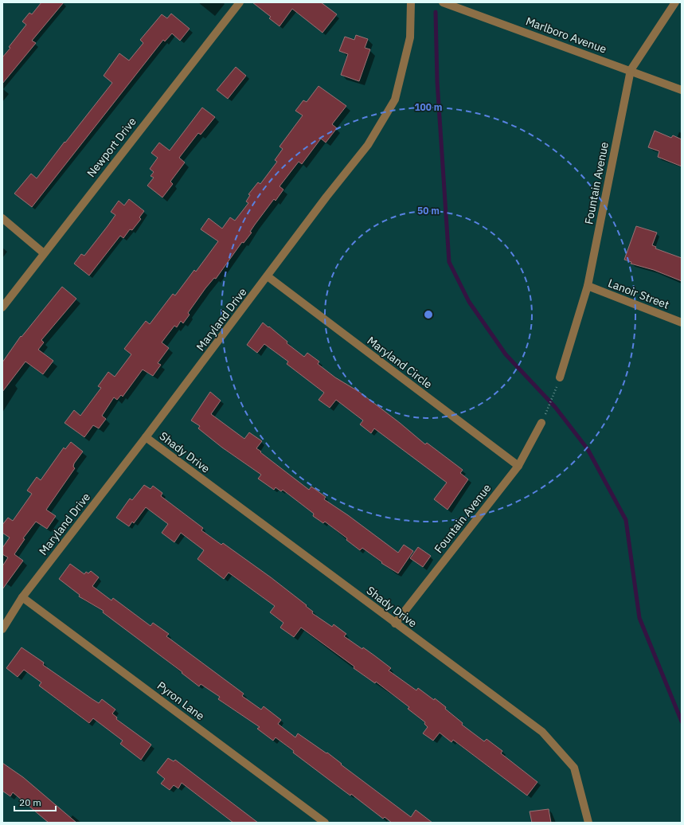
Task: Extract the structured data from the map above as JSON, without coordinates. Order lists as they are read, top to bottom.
{
  "streets": {
    "street": [
      "Marlboro Avenue",
      "Newport Drive",
      "Fountain Avenue",
      "Lanoir Street",
      "Maryland Drive",
      "Maryland Circle",
      "Shady Drive",
      "Pyron Lane"
    ]
  },
  "crossings": [
    ["Marlboro Avenue", "Fountain Avenue"],
    ["Fountain Avenue", "Lanoir Street"],
    ["Fountain Avenue", "Maryland Circle"],
    ["Fountain Avenue", "Shady Drive"],
    ["Maryland Drive", "Maryland Circle"],
    ["Maryland Drive", "Shady Drive"],
    ["Maryland Drive", "Pyron Lane"]
  ],
  "scale_bar": "20 m",
  "rings": ["100 m", "50 m"]
}
